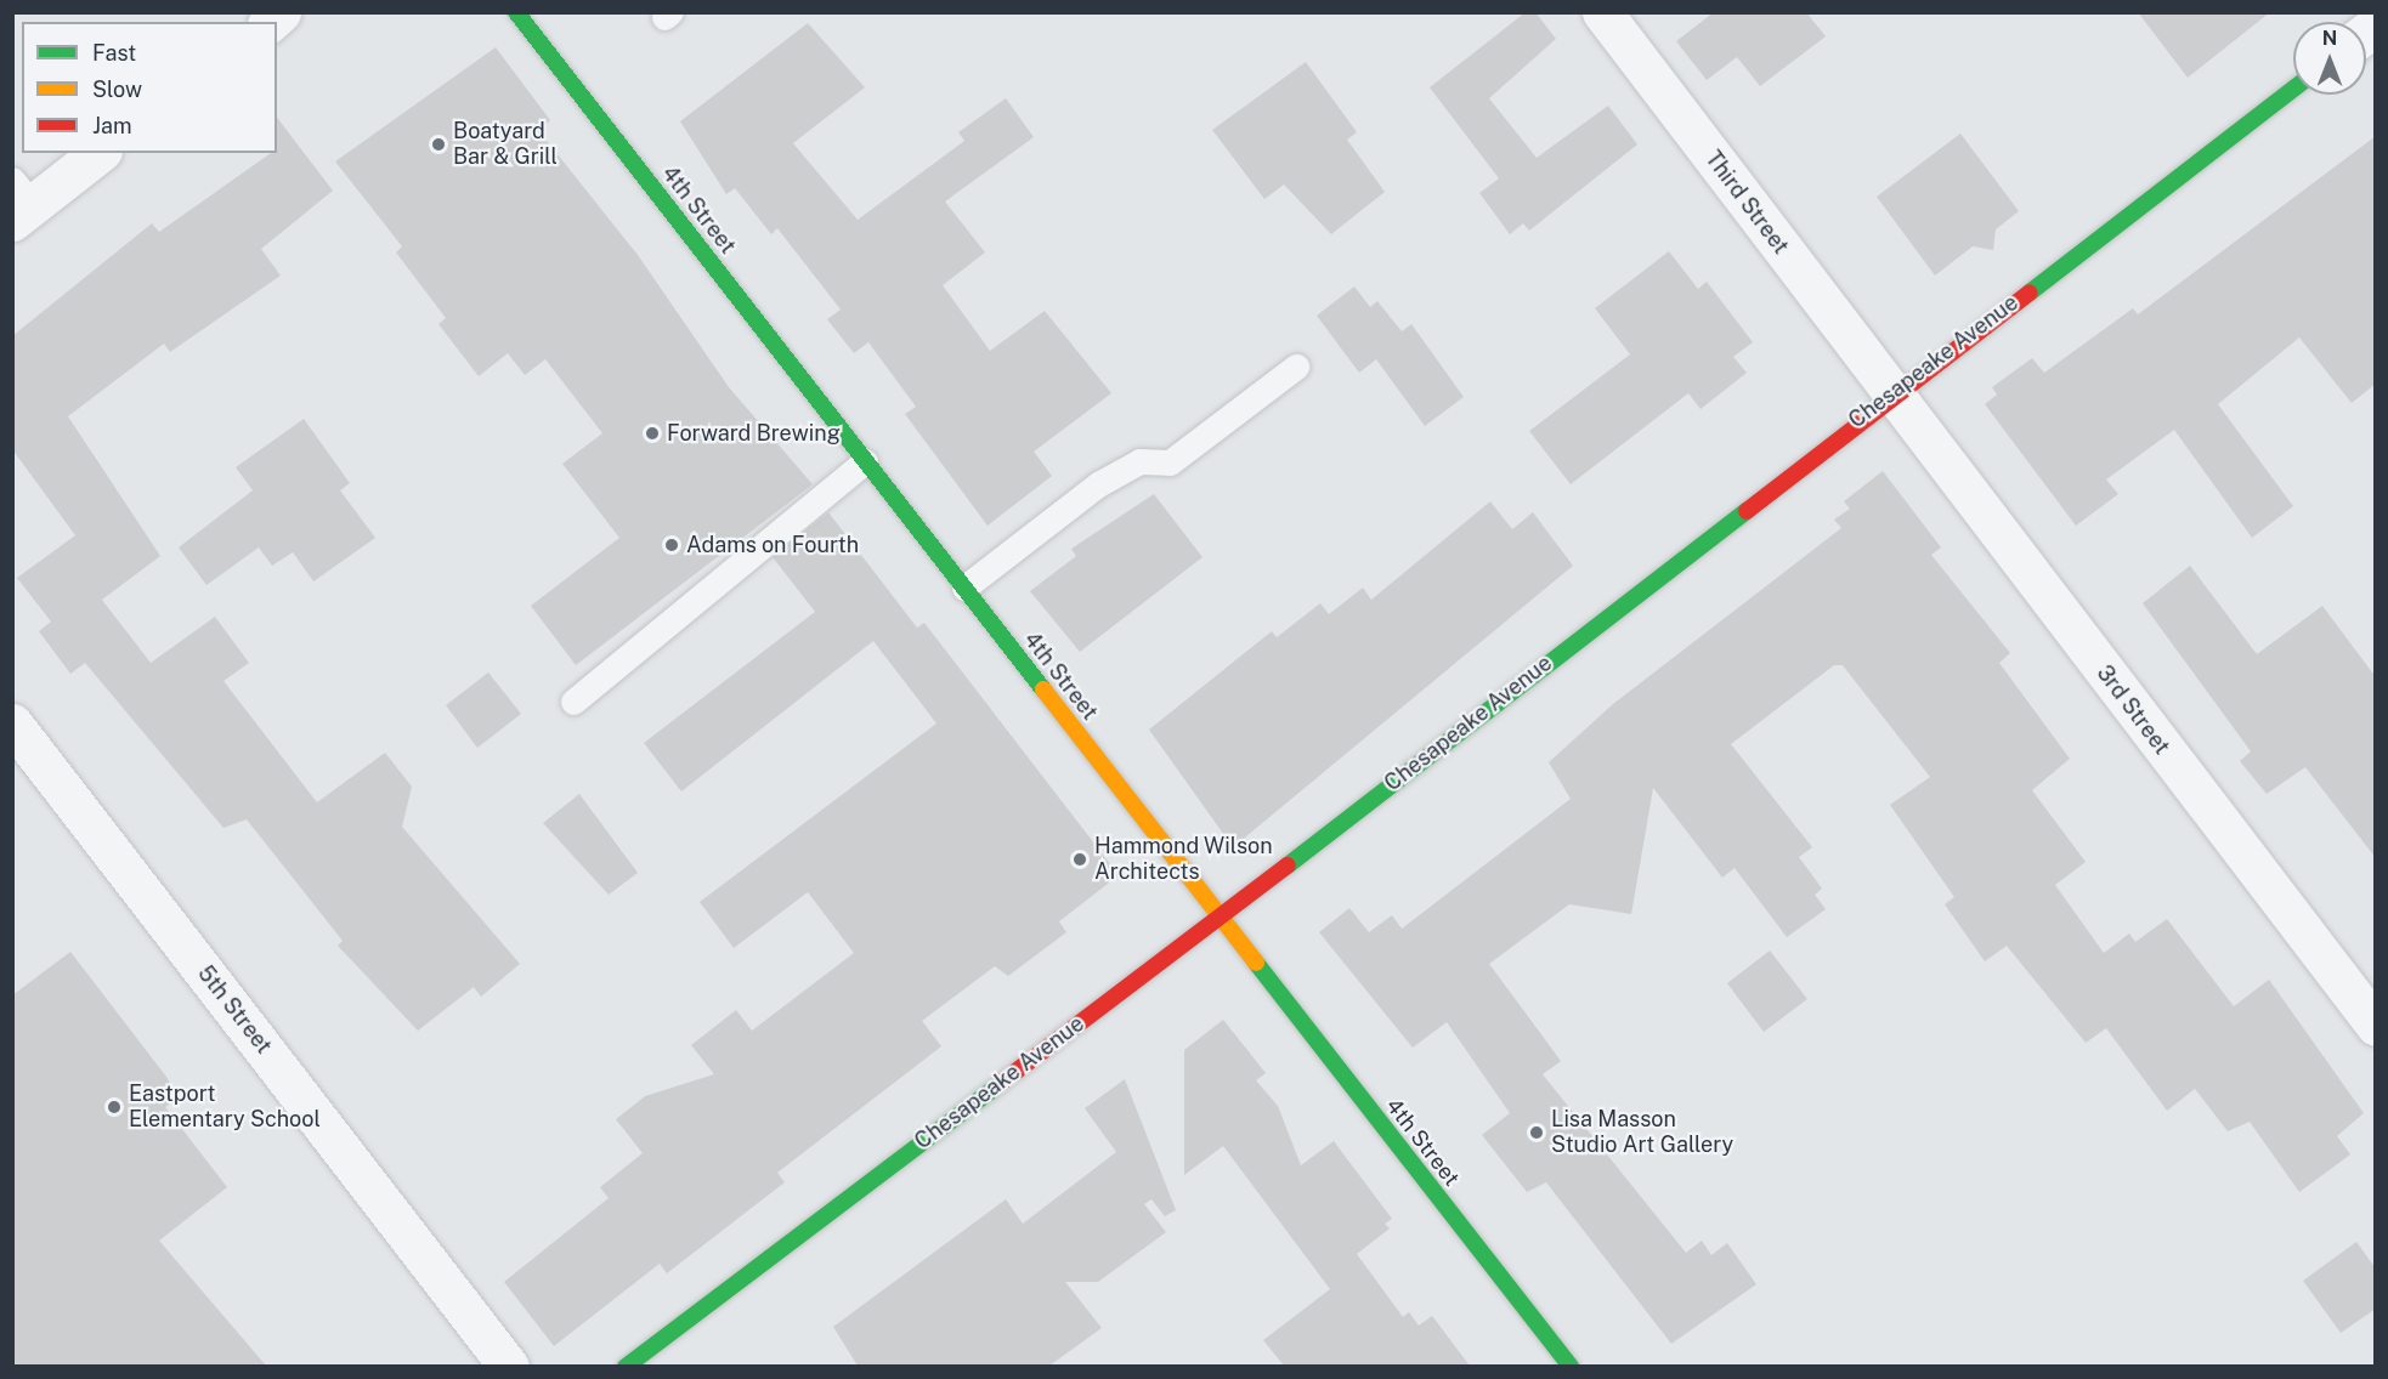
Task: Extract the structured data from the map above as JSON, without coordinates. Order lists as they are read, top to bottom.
{
  "streets": {
    "street": [
      "Third Street",
      "4th Street",
      "Chesapeake Avenue",
      "3rd Street",
      "5th Street"
    ]
  },
  "crossings": [
    ["Third Street", "Chesapeake Avenue"],
    ["Third Street", "3rd Street"],
    ["4th Street", "Chesapeake Avenue"],
    ["Chesapeake Avenue", "3rd Street"]
  ],
  "places": [
    "Boatyard Bar & Grill",
    "Forward Brewing",
    "Adams on Fourth",
    "Hammond Wilson Architects",
    "Eastport Elementary School",
    "Lisa Masson Studio Art Gallery"
  ],
  "legend": ["Fast", "Slow", "Jam"],
  "north": "top"
}
